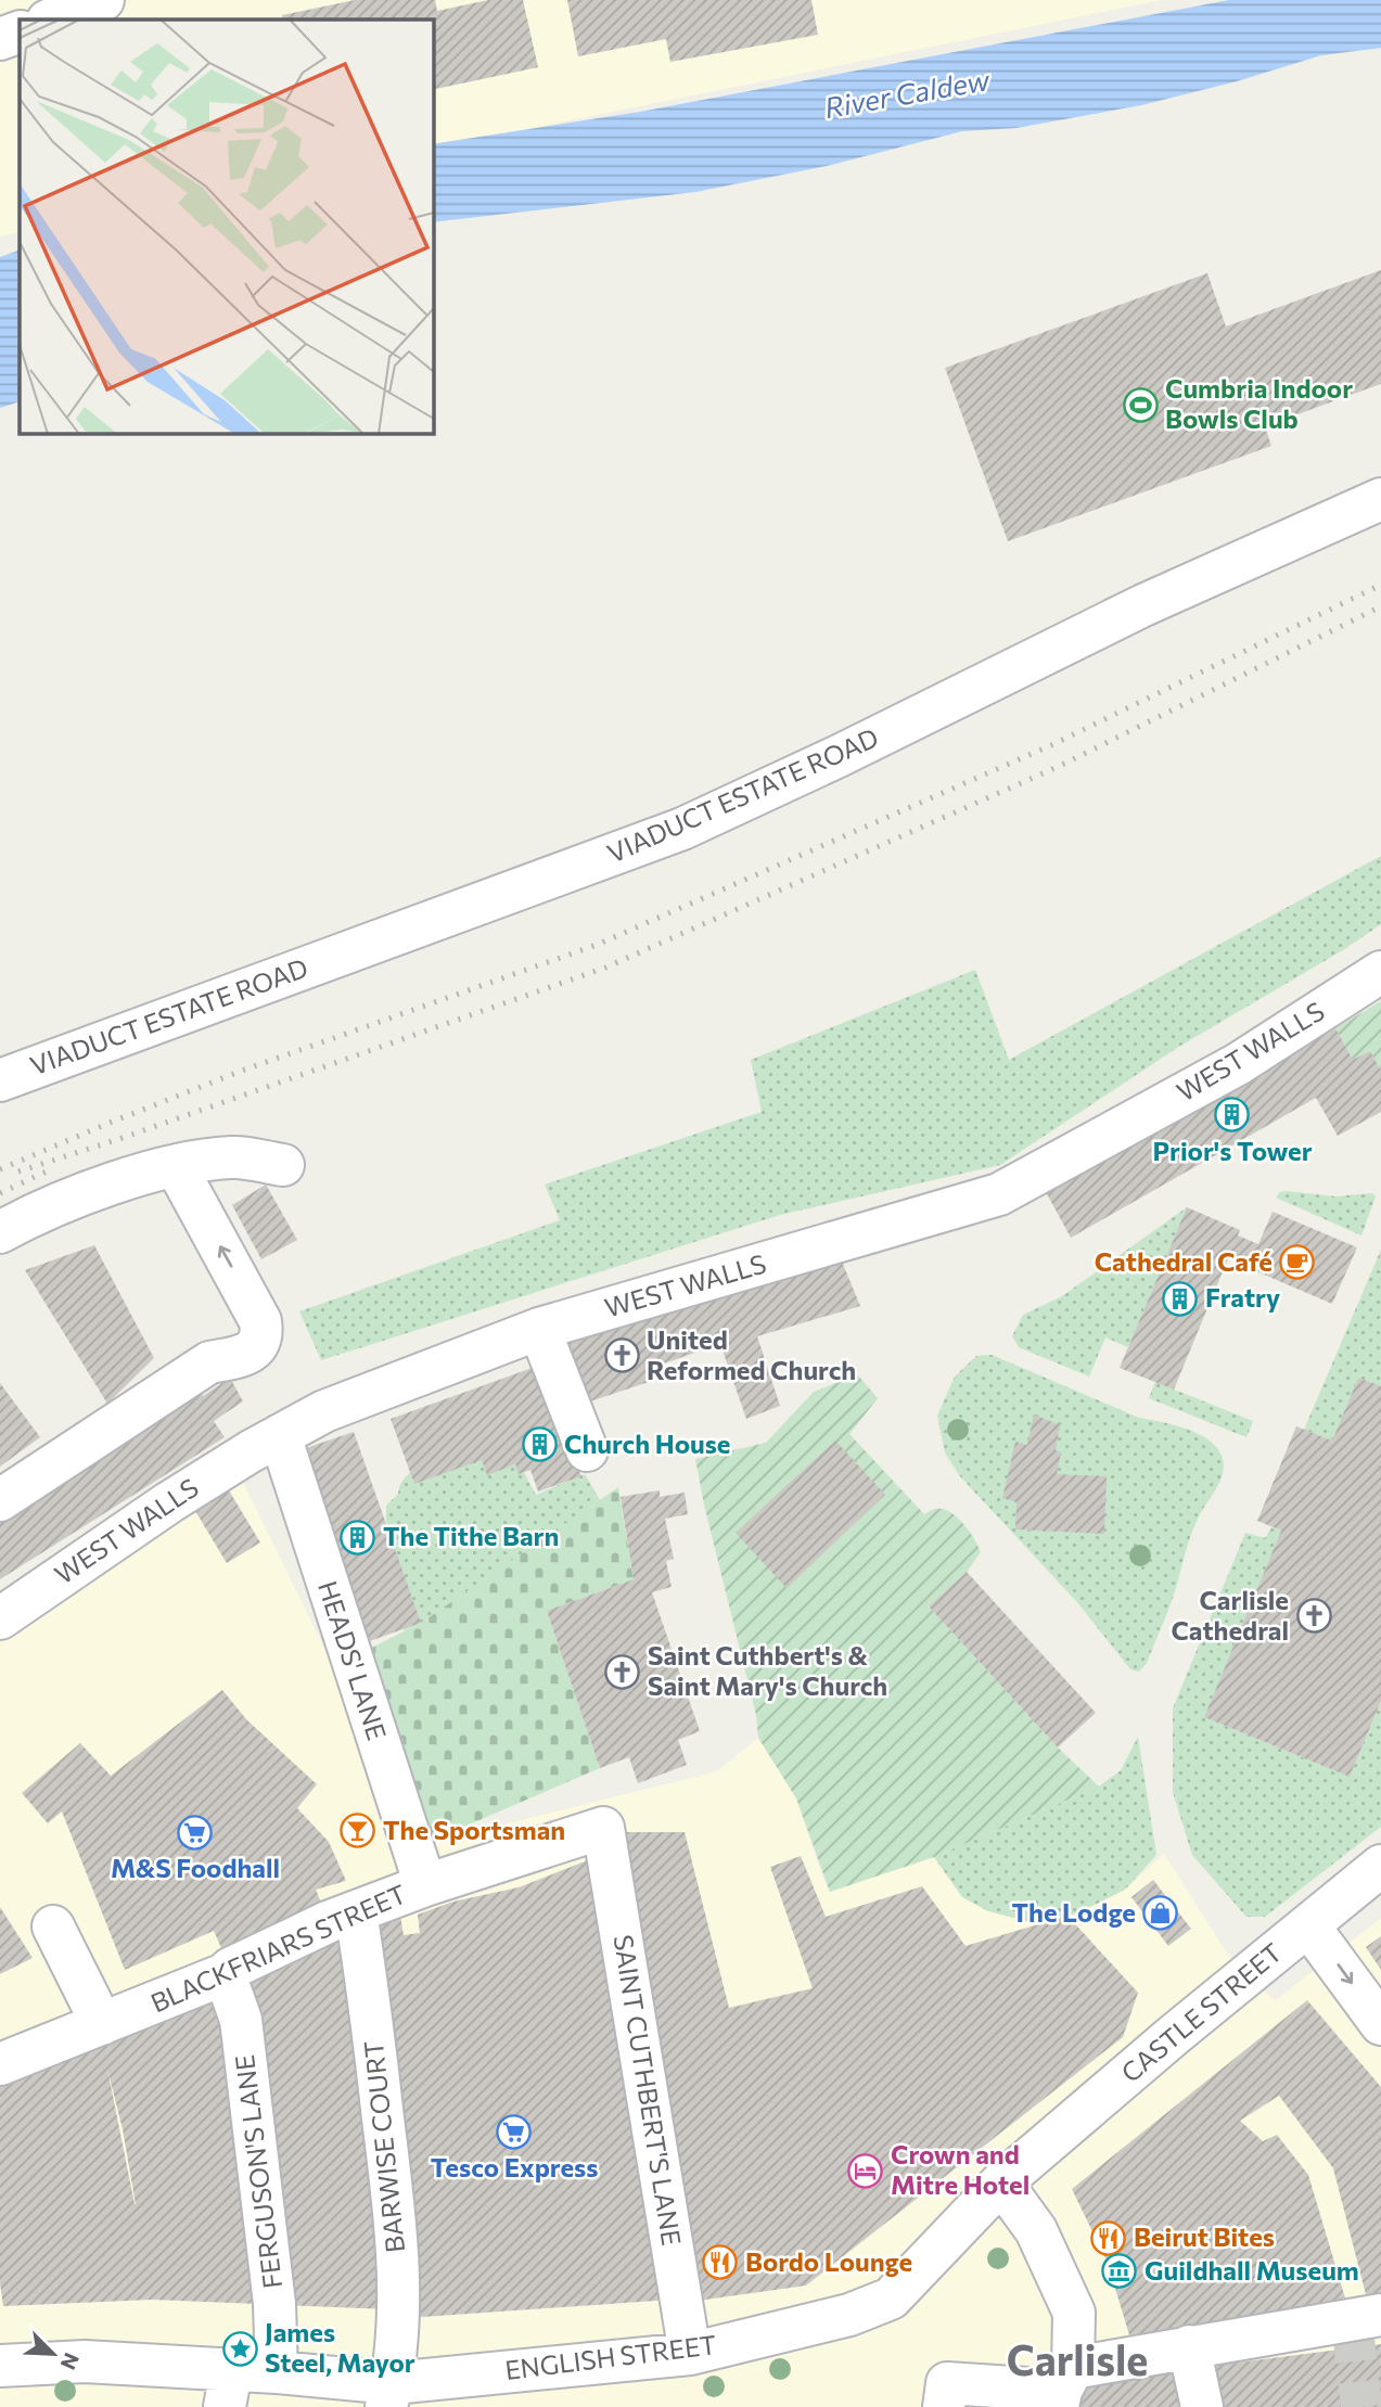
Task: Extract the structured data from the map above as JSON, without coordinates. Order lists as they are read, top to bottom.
{
  "streets": {
    "street": [
      "VIADUCT ESTATE ROAD",
      "WEST WALLS",
      "HEADS' LANE",
      "BLACKFRIARS STREET",
      "CASTLE STREET",
      "SAINT CUTHBERT'S LANE",
      "BARWISE COURT",
      "FERGUSON'S LANE",
      "ENGLISH STREET"
    ]
  },
  "crossings": [
    ["WEST WALLS", "HEADS' LANE"],
    ["HEADS' LANE", "BLACKFRIARS STREET"],
    ["BLACKFRIARS STREET", "SAINT CUTHBERT'S LANE"],
    ["BLACKFRIARS STREET", "BARWISE COURT"],
    ["BLACKFRIARS STREET", "FERGUSON'S LANE"],
    ["CASTLE STREET", "ENGLISH STREET"],
    ["SAINT CUTHBERT'S LANE", "ENGLISH STREET"],
    ["BARWISE COURT", "ENGLISH STREET"],
    ["FERGUSON'S LANE", "ENGLISH STREET"]
  ],
  "districts": ["Carlisle"],
  "water": ["River Caldew"],
  "places": {
    "sports": ["Cumbria Indoor Bowls Club"],
    "building": [
      "Prior's Tower",
      "Fratry",
      "Church House",
      "The Tithe Barn"
    ],
    "cafe": ["Cathedral Café"],
    "church": ["United Reformed Church", "Carlisle Cathedral", "Saint Cuthbert's & Saint Mary's Church"],
    "bar": ["The Sportsman"],
    "supermarket": ["M&S Foodhall", "Tesco Express"],
    "shop": ["The Lodge"],
    "hotel": ["Crown and Mitre Hotel"],
    "restaurant": ["Beirut Bites", "Bordo Lounge"],
    "museum": ["Guildhall Museum"],
    "place": ["James Steel, Mayor"]
  },
  "north": "bottom right"
}
